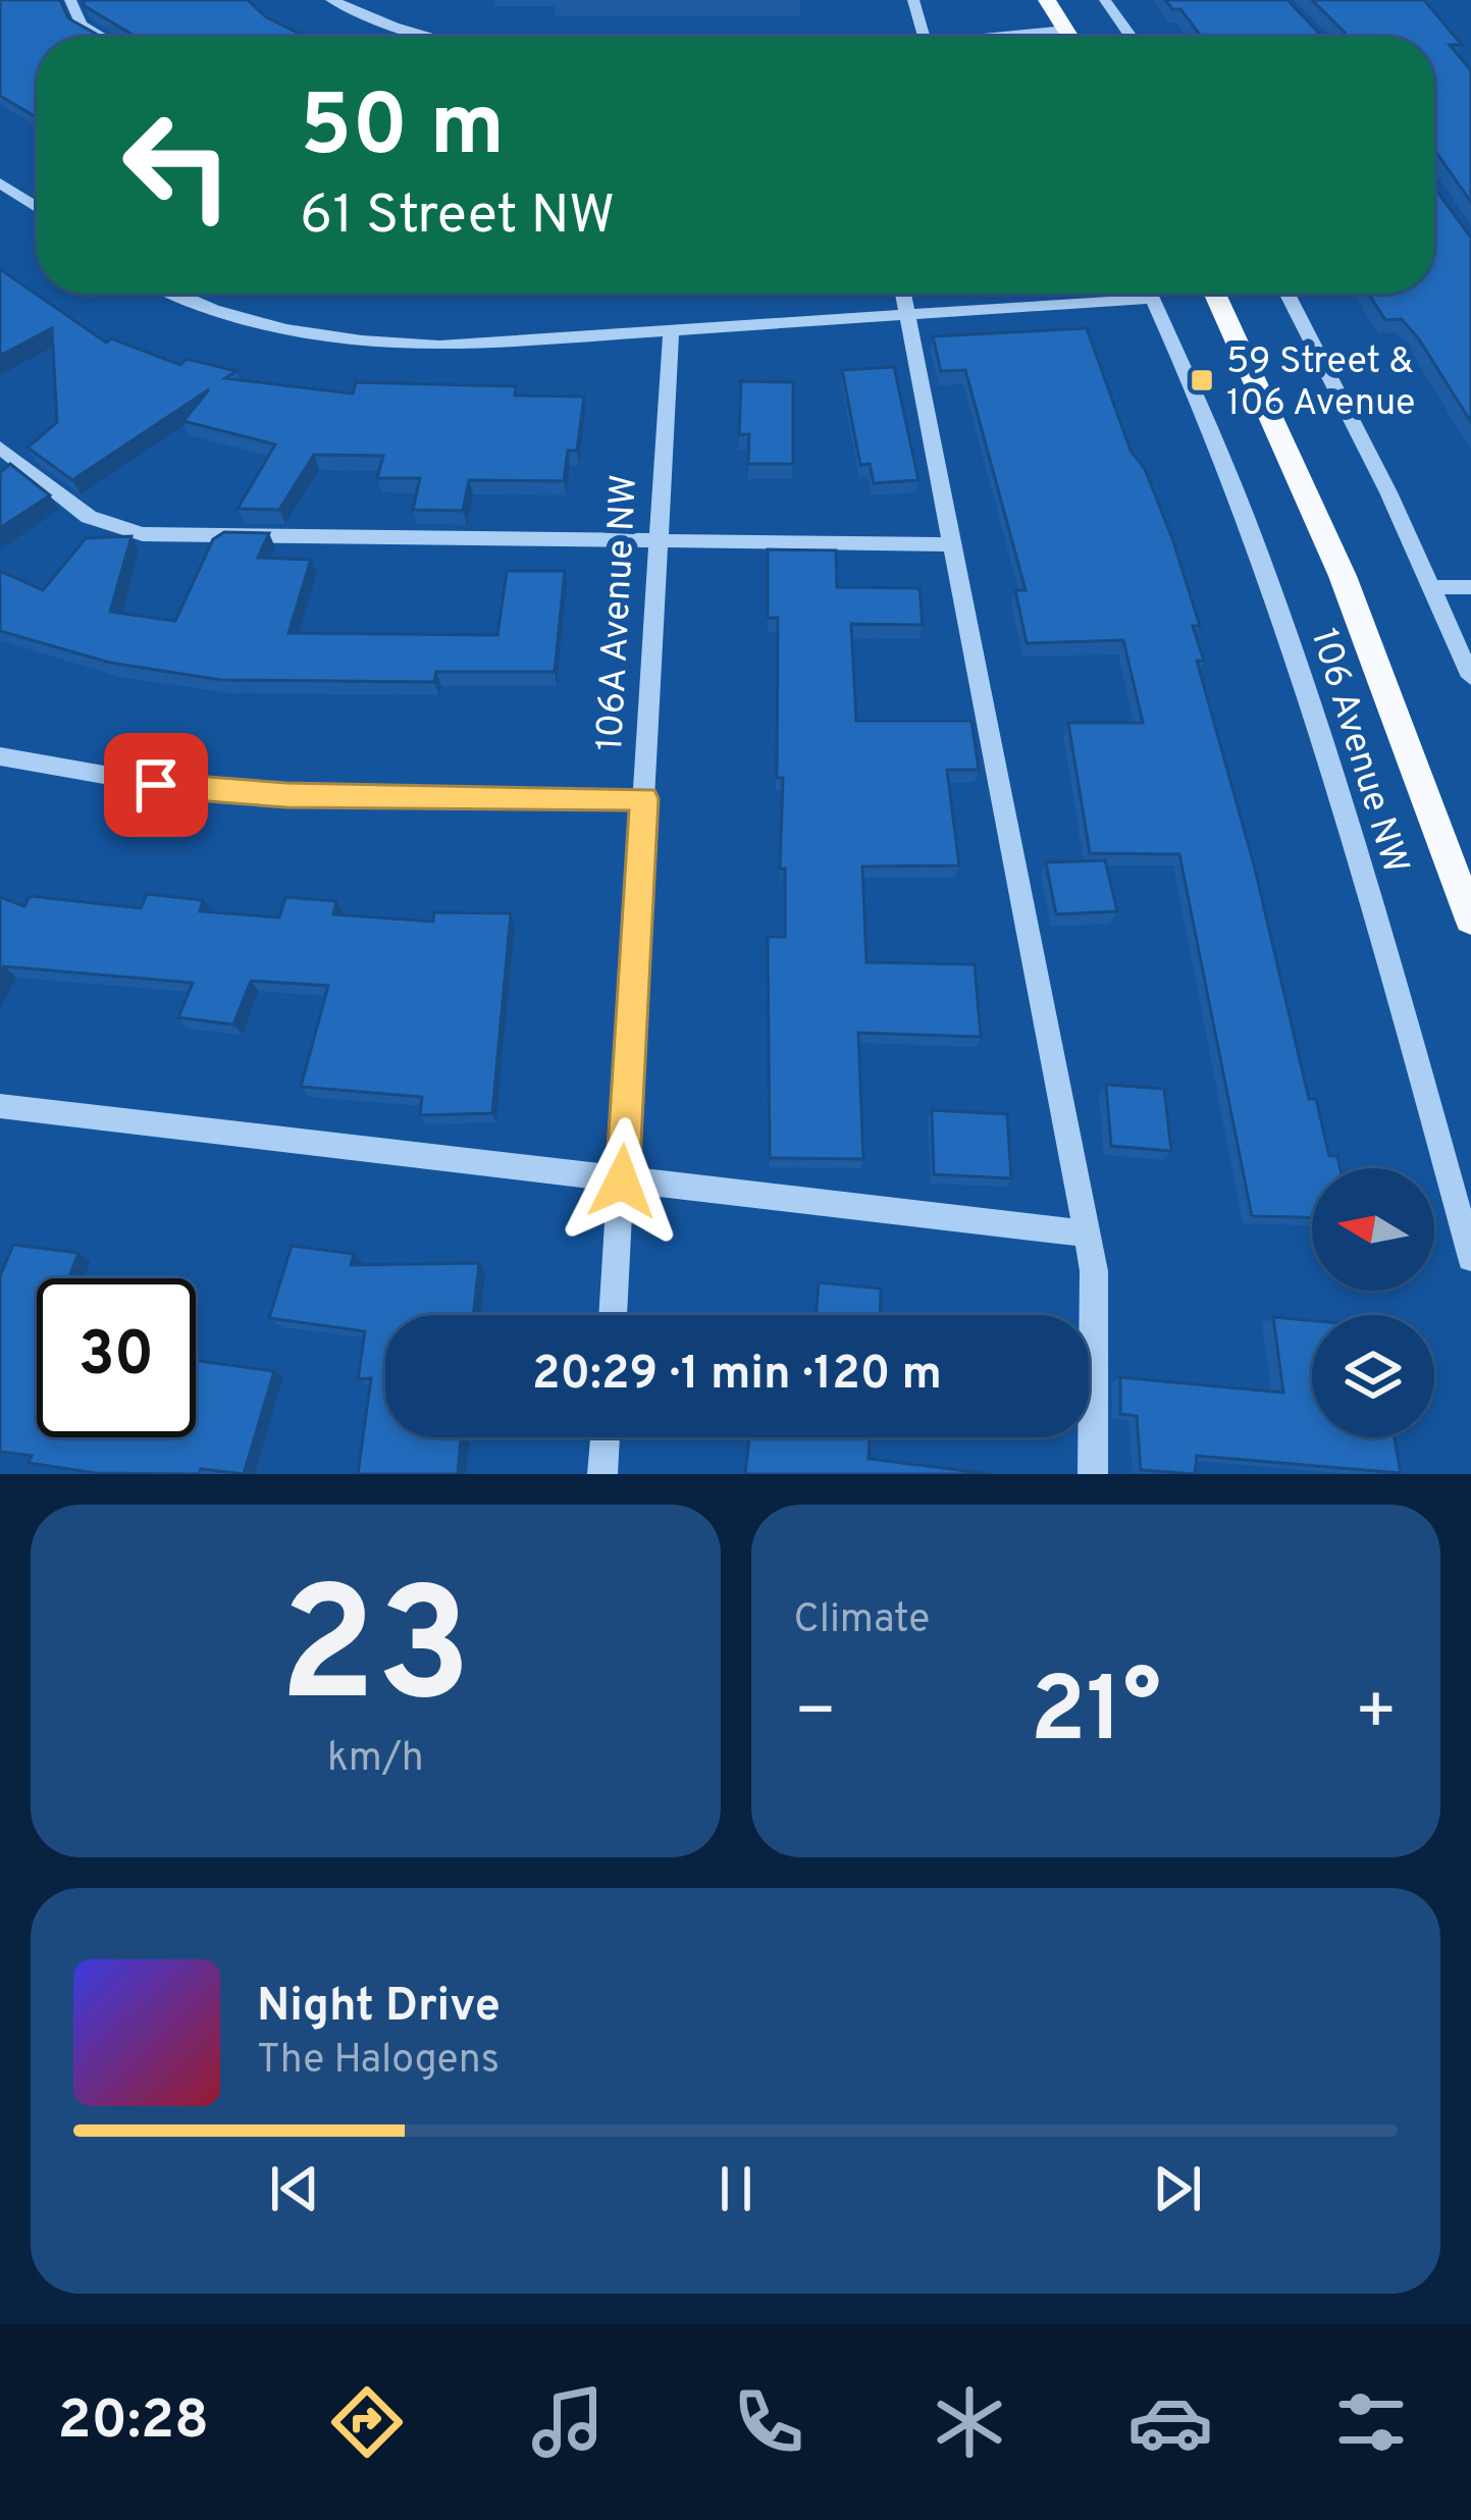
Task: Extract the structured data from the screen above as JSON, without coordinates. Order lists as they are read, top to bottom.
{
  "streets": {
    "main road": ["106 Avenue NW"],
    "street": ["106A Avenue NW"]
  },
  "places": {
    "transit": ["59 Street & 106 Avenue"]
  },
  "north": "left",
  "page": {
    "turn": ["50 m", "61 Street NW"],
    "limit": "30",
    "trip": "20:29 · 1 min · 120 m",
    "tile": [
      ["23", "km/h"],
      "Climate"
    ],
    "heat": ["−", "21°", "+"],
    "song": ["Night Drive", "The Halogens"],
    "tabs": "20:28"
  }
}
